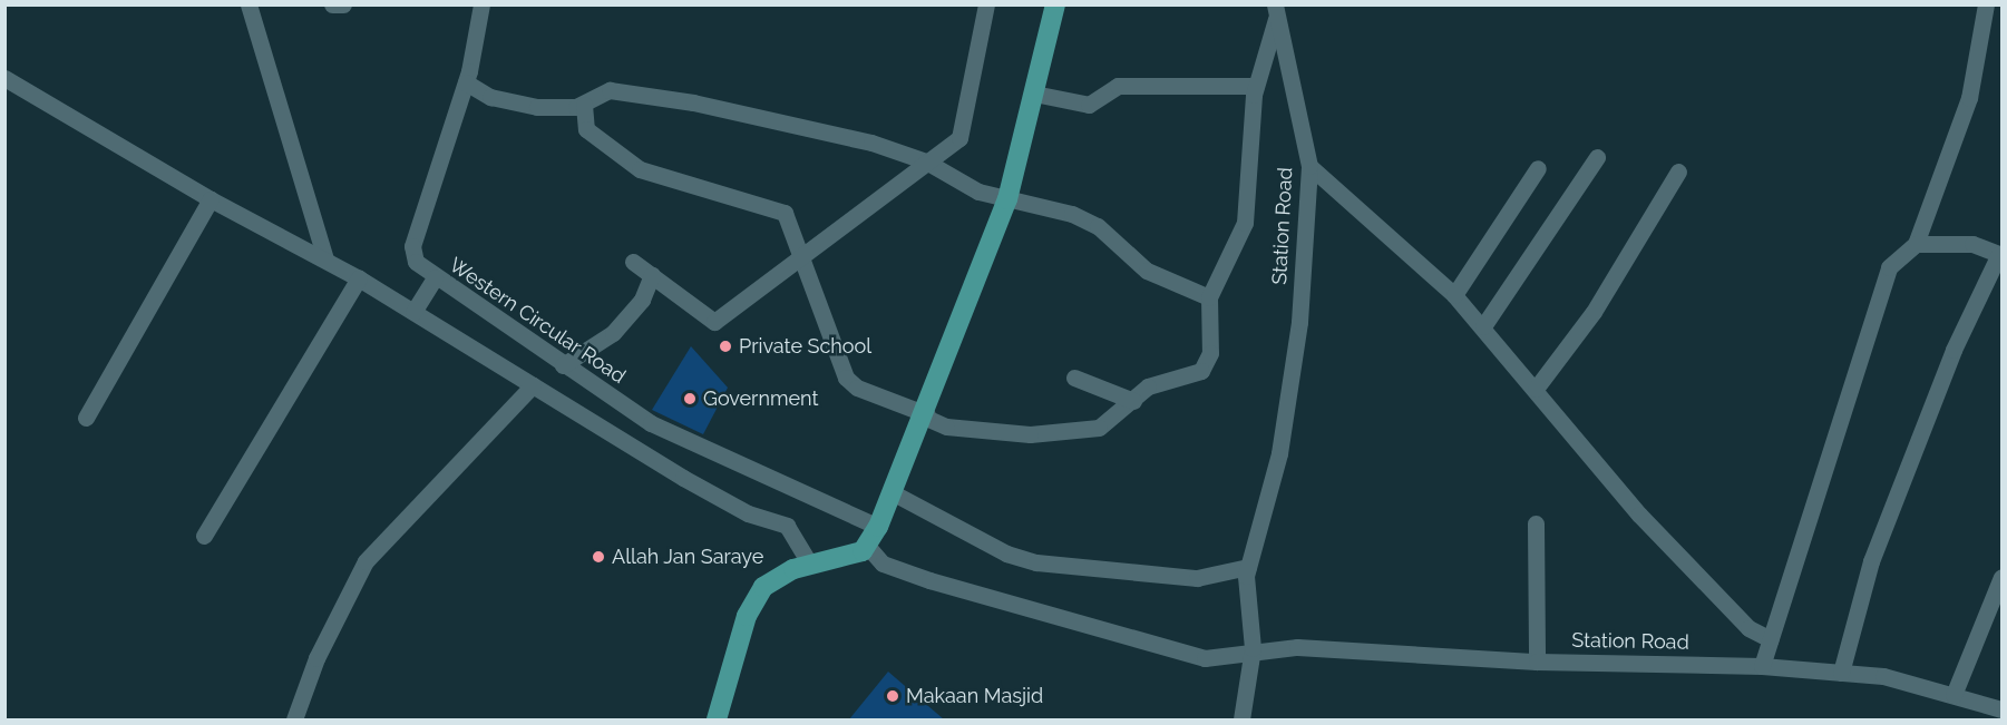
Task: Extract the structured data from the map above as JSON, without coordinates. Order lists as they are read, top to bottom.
{
  "streets": {
    "street": ["Station Road", "Western Circular Road"]
  },
  "places": [
    "Private School",
    "Government",
    "Allah Jan Saraye",
    "Makaan Masjid"
  ]
}
